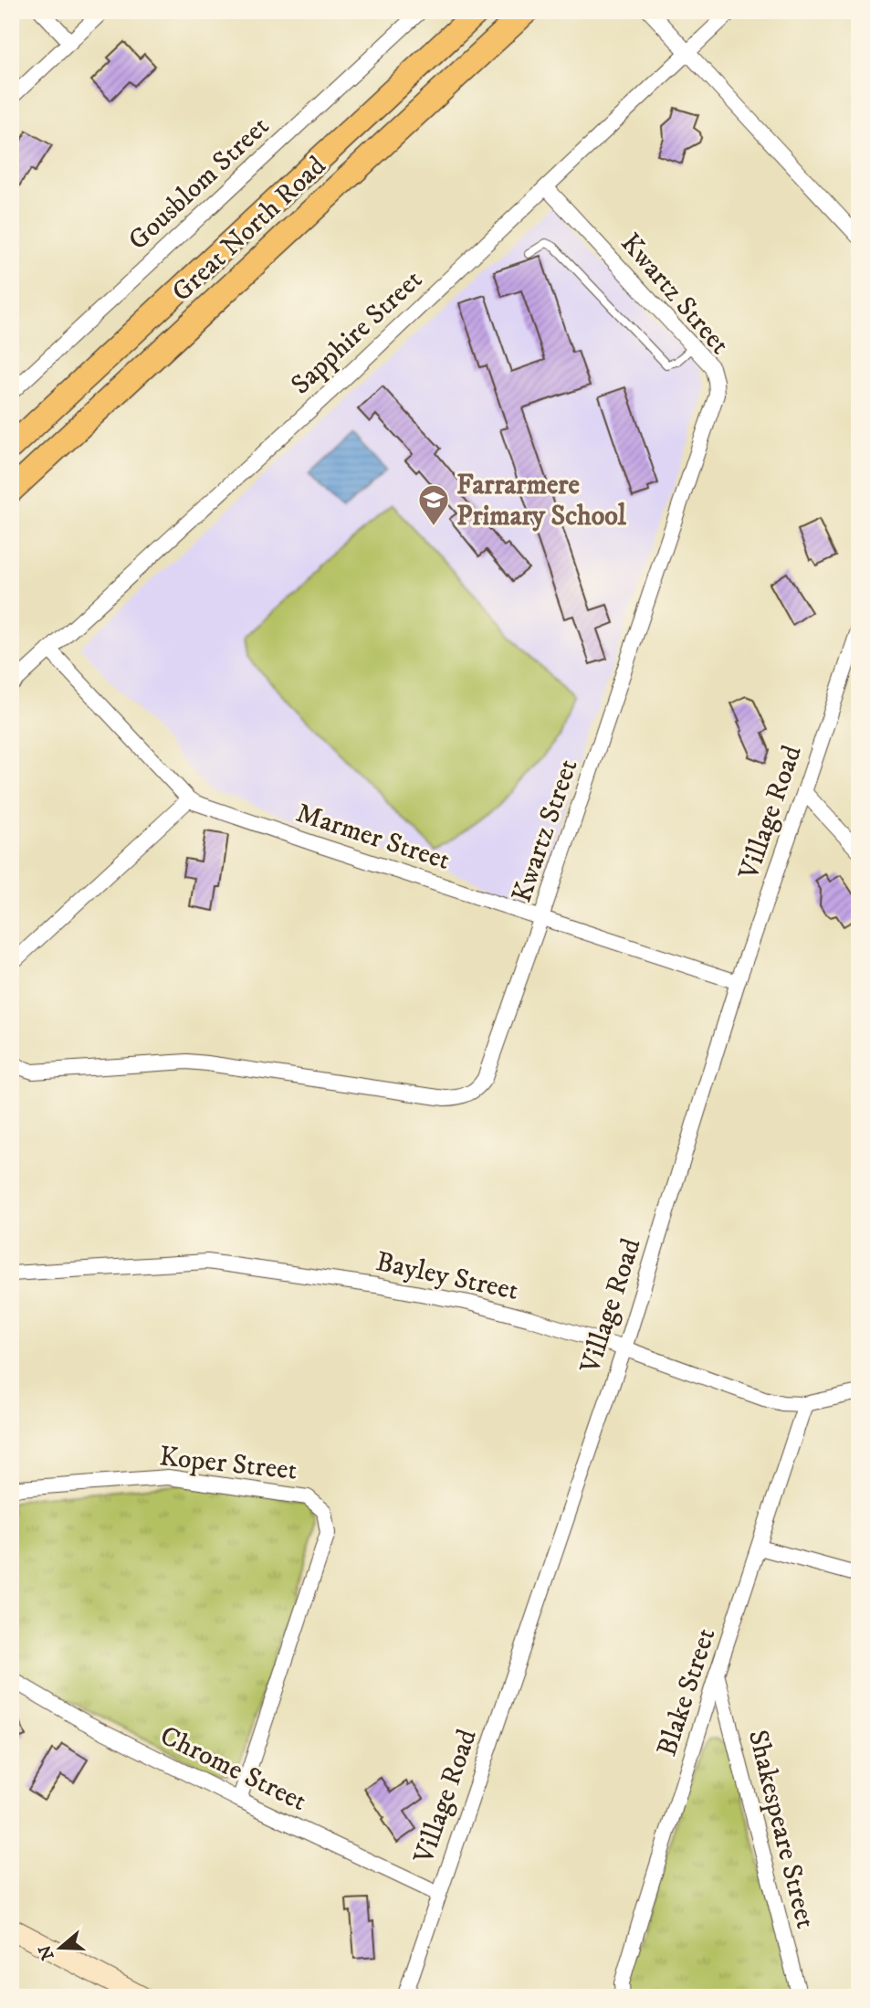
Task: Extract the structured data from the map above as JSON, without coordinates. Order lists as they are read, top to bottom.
{
  "streets": {
    "main road": ["Great North Road"],
    "street": [
      "Gousblom Street",
      "Kwartz Street",
      "Sapphire Street",
      "Village Road",
      "Marmer Street",
      "Bayley Street",
      "Koper Street",
      "Blake Street",
      "Chrome Street",
      "Shakespeare Street"
    ]
  },
  "crossings": [
    ["Kwartz Street", "Sapphire Street"],
    ["Kwartz Street", "Marmer Street"],
    ["Sapphire Street", "Marmer Street"],
    ["Village Road", "Marmer Street"],
    ["Village Road", "Bayley Street"],
    ["Village Road", "Chrome Street"],
    ["Bayley Street", "Blake Street"],
    ["Koper Street", "Chrome Street"],
    ["Blake Street", "Shakespeare Street"]
  ],
  "places": {
    "school or university": ["Farrarmere Primary School"]
  },
  "north": "left"
}
